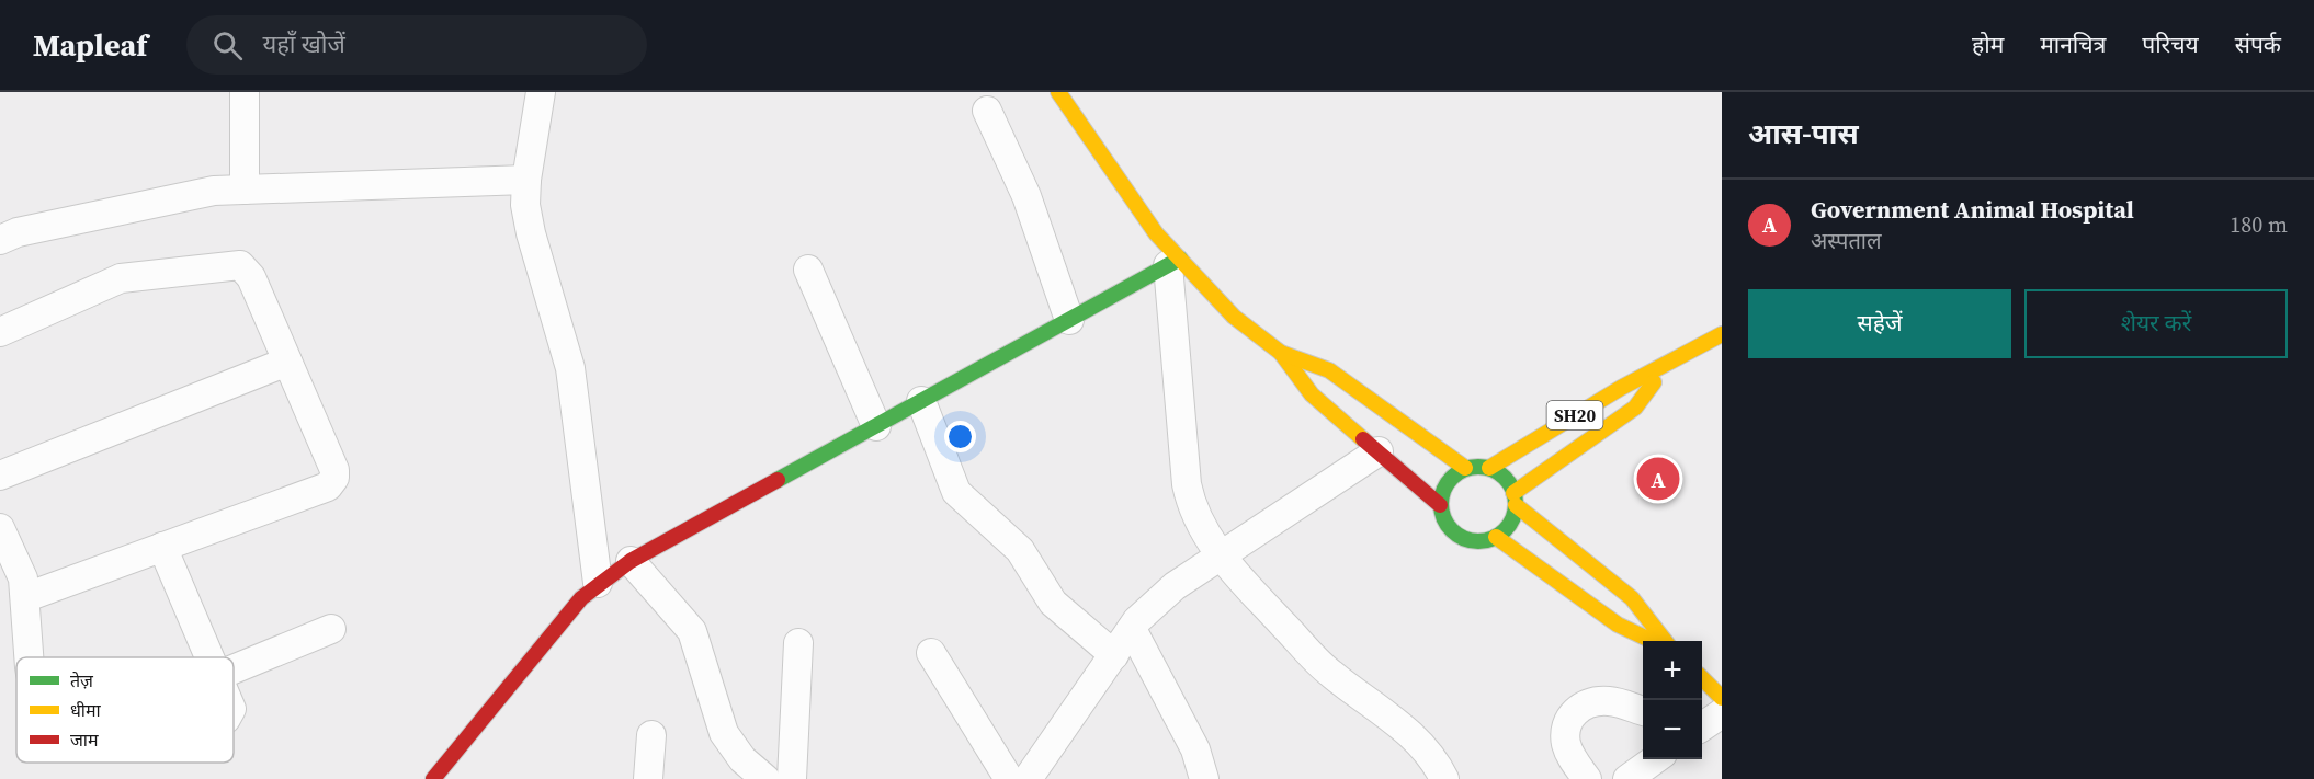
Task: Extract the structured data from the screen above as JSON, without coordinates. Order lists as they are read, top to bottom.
{
  "streets": {
    "main road": ["SH20"]
  },
  "legend": ["तेज़", "धीमा", "जाम"],
  "page": {
    "header": "Mapleaf",
    "search": "यहाँ खोजें",
    "nav": [
      "होम",
      "मानचित्र",
      "परिचय",
      "संपर्क"
    ],
    "heading": "आस-पास",
    "list": [
      {
        "mark": "A",
        "name": "Government Animal Hospital",
        "note": "अस्पताल",
        "value": "180 m"
      }
    ],
    "buttons": ["सहेजें", "शेयर करें"],
    "pins": "A",
    "map_buttons": ["+", "−"]
  }
}
